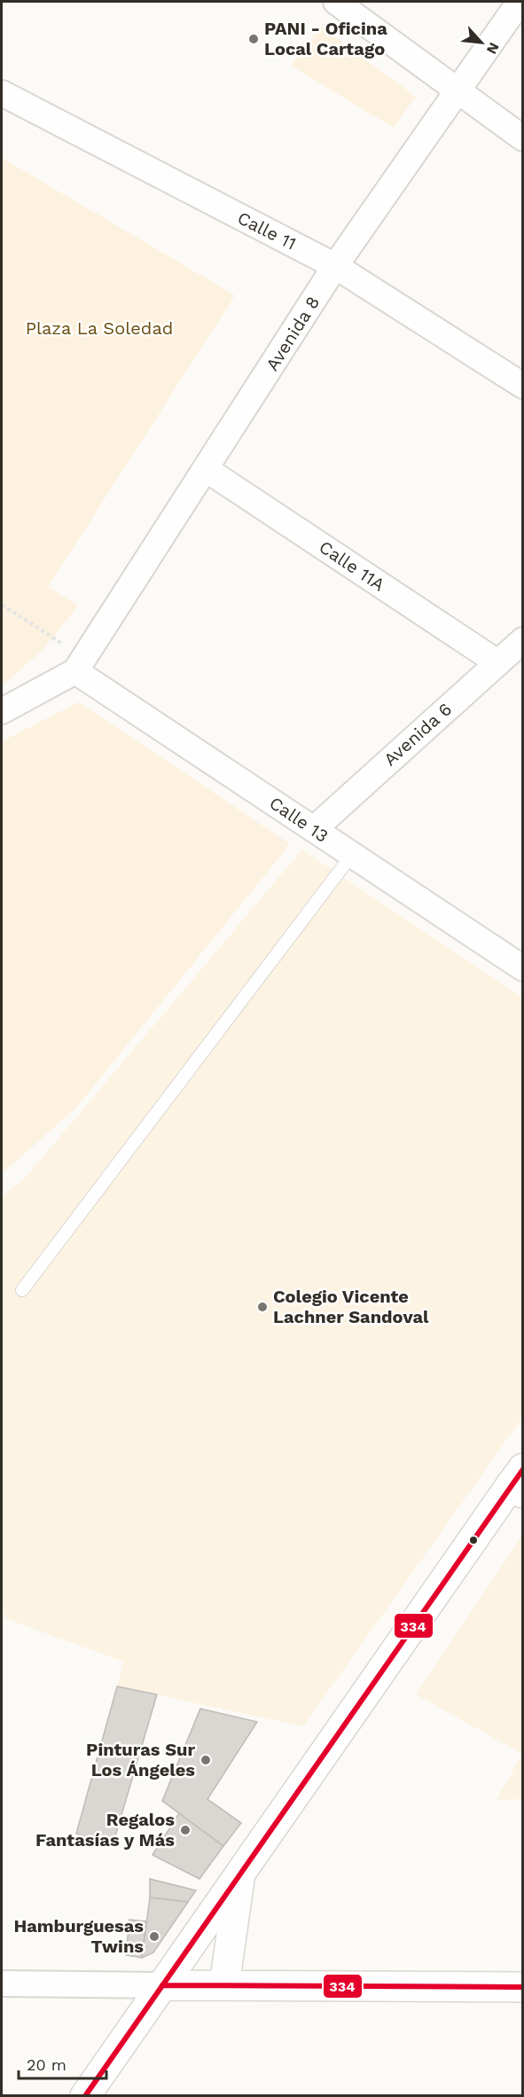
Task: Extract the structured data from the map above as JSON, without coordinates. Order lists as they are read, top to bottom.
{
  "streets": {
    "street": [
      "Calle 11",
      "Avenida 8",
      "Calle 11A",
      "Avenida 6",
      "Calle 13"
    ]
  },
  "crossings": [
    ["Calle 11", "Avenida 8"],
    ["Avenida 8", "Calle 11A"],
    ["Avenida 8", "Calle 13"],
    ["Calle 11A", "Avenida 6"],
    ["Avenida 6", "Calle 13"]
  ],
  "parks": ["Plaza La Soledad"],
  "places": [
    "PANI - Oficina Local Cartago",
    "Colegio Vicente Lachner Sandoval",
    "Pinturas Sur Los Ángeles",
    "Regalos Fantasías y Más",
    "Hamburguesas Twins"
  ],
  "lines": ["transit line 334"],
  "scale_bar": "20 m",
  "north": "bottom right"
}
